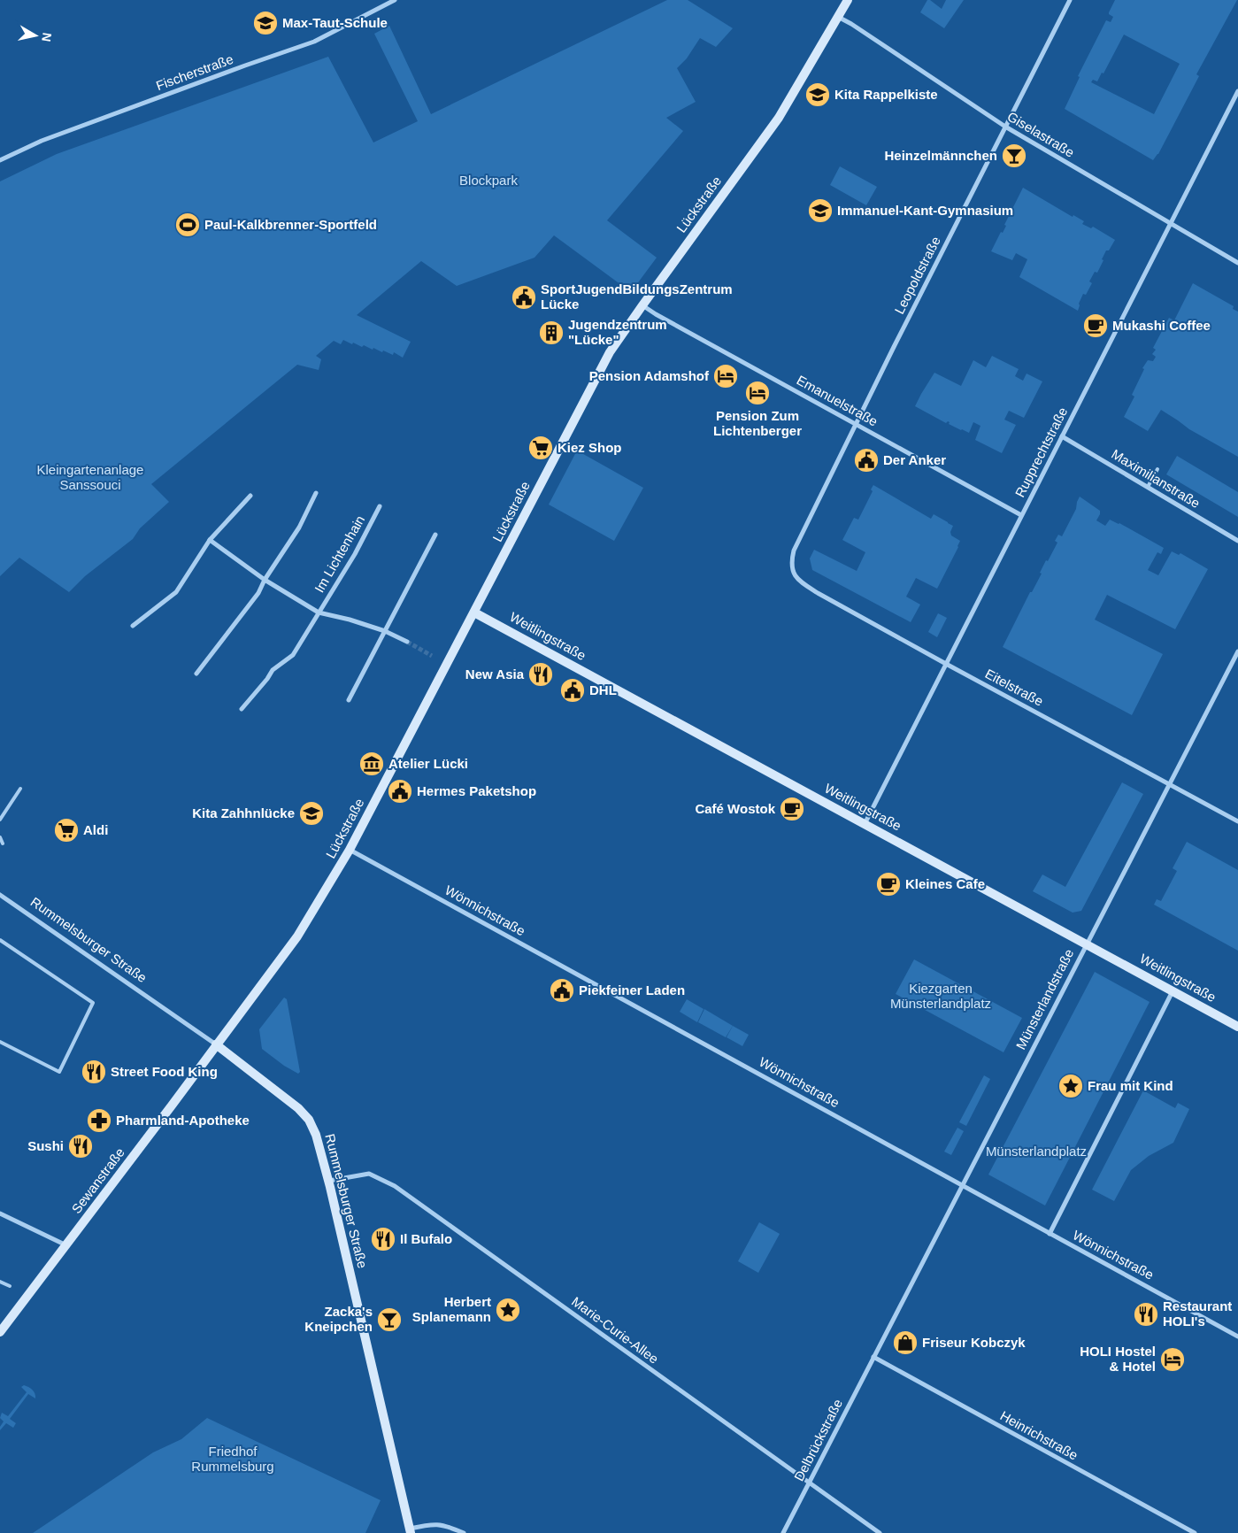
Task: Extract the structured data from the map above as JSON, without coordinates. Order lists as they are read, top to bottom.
{
  "streets": {
    "street": [
      "Fischerstraße",
      "Giselastraße",
      "Lückstraße",
      "Leopoldstraße",
      "Emanuelstraße",
      "Rupprechtstraße",
      "Maximilianstraße",
      "Im Lichtenhain",
      "Weitlingstraße",
      "Eitelstraße",
      "Wönnichstraße",
      "Rummelsburger Straße",
      "Münsterlandstraße",
      "Sewanstraße",
      "Marie-Curie-Allee",
      "Heinrichstraße",
      "Delbrückstraße"
    ]
  },
  "crossings": [
    ["Giselastraße", "Lückstraße"],
    ["Giselastraße", "Leopoldstraße"],
    ["Giselastraße", "Rupprechtstraße"],
    ["Lückstraße", "Emanuelstraße"],
    ["Lückstraße", "Weitlingstraße"],
    ["Lückstraße", "Wönnichstraße"],
    ["Lückstraße", "Rummelsburger Straße"],
    ["Lückstraße", "Sewanstraße"],
    ["Leopoldstraße", "Emanuelstraße"],
    ["Leopoldstraße", "Eitelstraße"],
    ["Emanuelstraße", "Rupprechtstraße"],
    ["Rupprechtstraße", "Maximilianstraße"],
    ["Rupprechtstraße", "Weitlingstraße"],
    ["Rupprechtstraße", "Eitelstraße"],
    ["Weitlingstraße", "Münsterlandstraße"],
    ["Eitelstraße", "Münsterlandstraße"],
    ["Wönnichstraße", "Münsterlandstraße"],
    ["Rummelsburger Straße", "Sewanstraße"],
    ["Rummelsburger Straße", "Marie-Curie-Allee"],
    ["Münsterlandstraße", "Heinrichstraße"],
    ["Münsterlandstraße", "Delbrückstraße"],
    ["Marie-Curie-Allee", "Delbrückstraße"],
    ["Heinrichstraße", "Delbrückstraße"]
  ],
  "parks": [
    "Blockpark",
    "Kleingartenanlage Sanssouci",
    "Kiezgarten Münsterlandplatz",
    "Münsterlandplatz",
    "Friedhof Rummelsburg"
  ],
  "places": {
    "school or university": [
      "Max-Taut-Schule",
      "Kita Rappelkiste",
      "Immanuel-Kant-Gymnasium",
      "Kita Zahhnlücke"
    ],
    "bar": ["Heinzelmännchen", "Zacka's Kneipchen"],
    "sports": ["Paul-Kalkbrenner-Sportfeld"],
    "public building": [
      "SportJugendBildungsZentrum Lücke",
      "Der Anker",
      "DHL",
      "Hermes Paketshop",
      "Piekfeiner Laden"
    ],
    "cafe": ["Mukashi Coffee", "Café Wostok", "Kleines Cafe"],
    "building": ["Jugendzentrum \"Lücke\""],
    "hotel": ["Pension Adamshof", "Pension Zum Lichtenberger", "HOLI Hostel & Hotel"],
    "supermarket": ["Kiez Shop", "Aldi"],
    "restaurant": [
      "New Asia",
      "Street Food King",
      "Sushi",
      "Il Bufalo",
      "Restaurant HOLI's"
    ],
    "museum": ["Atelier Lücki"],
    "place": ["Frau mit Kind", "Herbert Splanemann"],
    "pharmacy": ["Pharmland-Apotheke"],
    "shop": ["Friseur Kobczyk"]
  },
  "north": "right"
}
